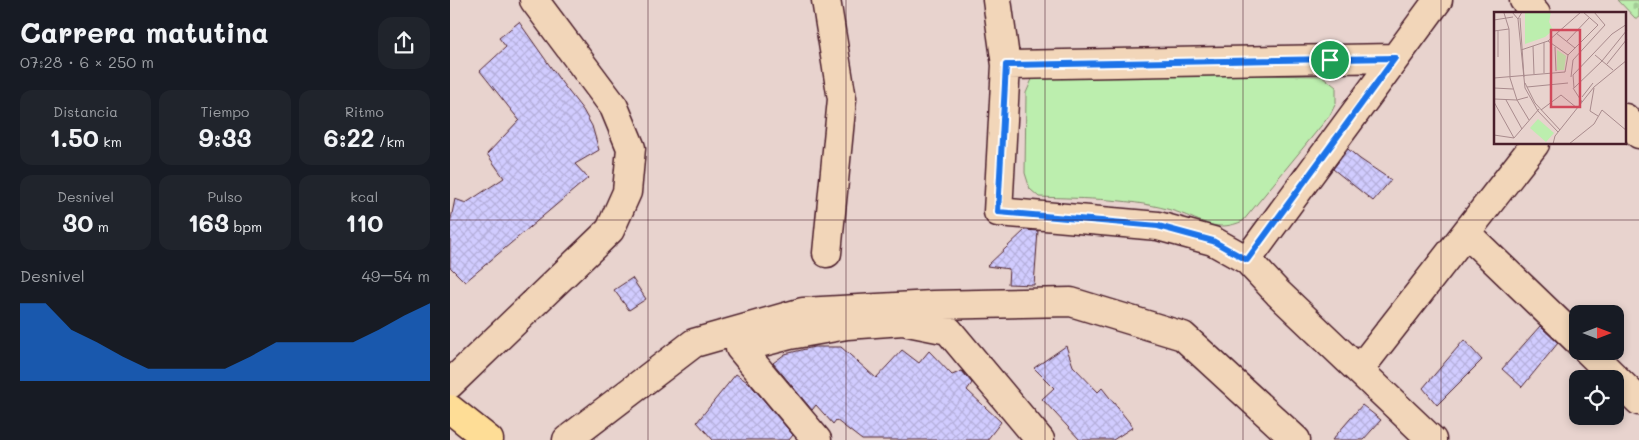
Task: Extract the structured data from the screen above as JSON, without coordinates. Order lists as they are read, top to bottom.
{
  "north": "right",
  "page": {
    "heading": ["Carrera matutina", "07:28 · 6 × 250 m"],
    "stats": [
      ["Distancia", "1.50 km"],
      ["Tiempo", "9:33"],
      ["Ritmo", "6:22 /km"],
      ["Desnivel", "30 m"],
      ["Pulso", "163 bpm"],
      ["kcal", "110"]
    ],
    "chart": ["Desnivel", "49–54 m"]
  }
}
